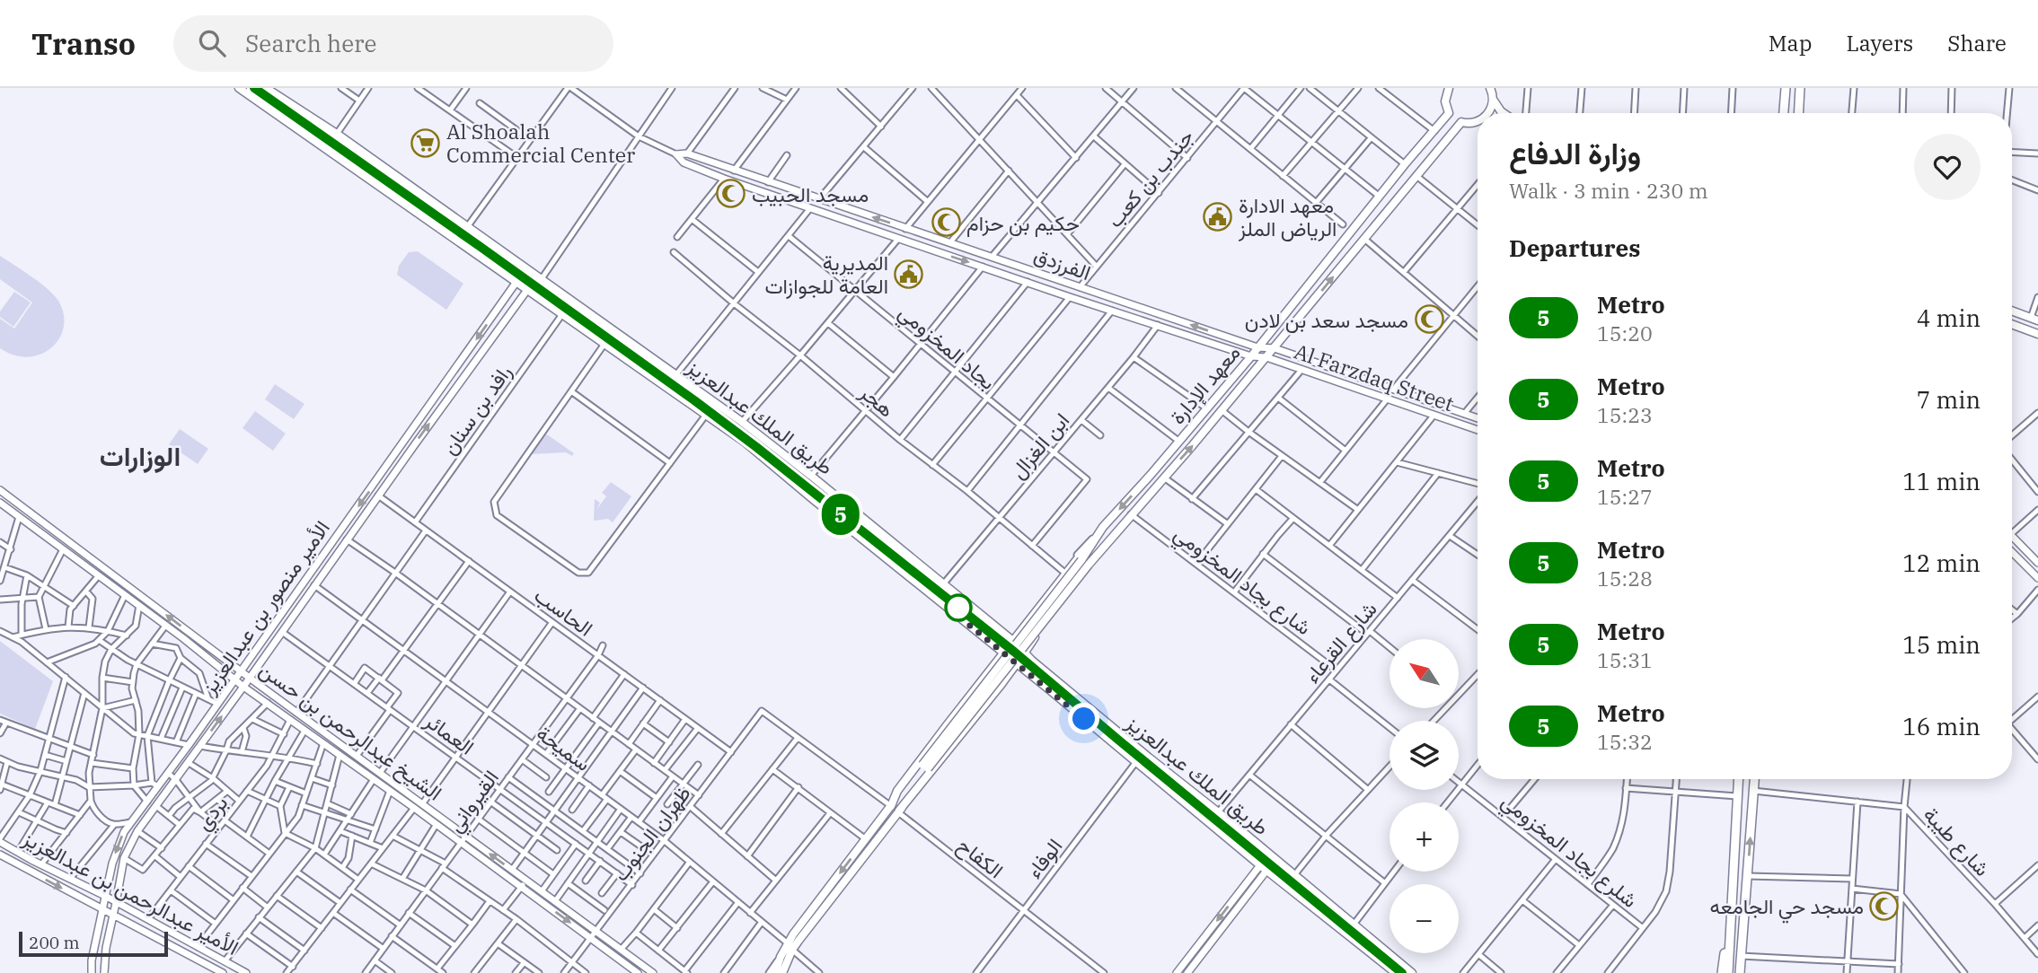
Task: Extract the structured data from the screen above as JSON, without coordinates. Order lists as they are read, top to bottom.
{
  "streets": {
    "main road": ["معهد الإدارة", "طريق الملك عبدالعزيز"],
    "street": [
      "جندب بن كعب",
      "الفرزدق",
      "بجاد المخزومي",
      "Al Farzdaq Street",
      "هجر",
      "رافد بن سنان",
      "ابن الغزال",
      "شارع بجاد المخزومي",
      "الأمير منصور بن عبدالعزيز",
      "الحاسب",
      "شارع القرعاء",
      "الشيخ عبدالرحمن بن حسن",
      "العمائر",
      "سميحة",
      "القيرواني",
      "بردي",
      "ظهران الجنوب",
      "شارع طيبة",
      "شلرع بجاد المخزومي",
      "الكفاح",
      "الوفاء",
      "الأمير عبدالرحمن بن عبدالعزيز"
    ]
  },
  "crossings": [
    ["جندب بن كعب", "الفرزدق"],
    ["الفرزدق", "Al Farzdaq Street"],
    ["الفرزدق", "معهد الإدارة"],
    ["الفرزدق", "ابن الغزال"],
    ["بجاد المخزومي", "هجر"],
    ["بجاد المخزومي", "ابن الغزال"],
    ["Al Farzdaq Street", "معهد الإدارة"],
    ["معهد الإدارة", "شارع بجاد المخزومي"],
    ["هجر", "ابن الغزال"],
    ["رافد بن سنان", "طريق الملك عبدالعزيز"],
    ["رافد بن سنان", "الحاسب"],
    ["طريق الملك عبدالعزيز", "ابن الغزال"],
    ["طريق الملك عبدالعزيز", "الأمير منصور بن عبدالعزيز"],
    ["طريق الملك عبدالعزيز", "شارع القرعاء"],
    ["طريق الملك عبدالعزيز", "الوفاء"],
    ["شارع بجاد المخزومي", "شارع القرعاء"],
    ["الأمير منصور بن عبدالعزيز", "الحاسب"],
    ["الأمير منصور بن عبدالعزيز", "الشيخ عبدالرحمن بن حسن"],
    ["الأمير منصور بن عبدالعزيز", "العمائر"],
    ["الأمير منصور بن عبدالعزيز", "سميحة"],
    ["الأمير منصور بن عبدالعزيز", "الأمير عبدالرحمن بن عبدالعزيز"],
    ["الحاسب", "القيرواني"],
    ["الحاسب", "ظهران الجنوب"],
    ["الشيخ عبدالرحمن بن حسن", "القيرواني"],
    ["الشيخ عبدالرحمن بن حسن", "بردي"],
    ["الشيخ عبدالرحمن بن حسن", "ظهران الجنوب"],
    ["العمائر", "القيرواني"],
    ["العمائر", "ظهران الجنوب"],
    ["سميحة", "القيرواني"],
    ["سميحة", "ظهران الجنوب"],
    ["بردي", "الأمير عبدالرحمن بن عبدالعزيز"],
    ["الكفاح", "الوفاء"]
  ],
  "districts": ["الوزارات"],
  "places": {
    "supermarket": ["Al Shoalah Commercial Center"],
    "mosque": [
      "مسجد الحبيب",
      "حكيم بن حزام",
      "مسجد سعد بن لادن",
      "مسجد حي الجامعه"
    ],
    "public building": ["معهد الادارة الرياض الملز", "المديرية العامة للجوازات"]
  },
  "lines": ["metro line 5"],
  "scale_bar": "200 m",
  "north": "top left",
  "page": {
    "header": "Transo",
    "search": "Search here",
    "nav": ["Map", "Layers", "Share"],
    "on_map": "5",
    "heading": [
      ["وزارة الدفاع", "Walk · 3 min · 230 m"],
      "Departures"
    ],
    "list": [
      {
        "mark": "5",
        "name": "Metro",
        "note": "15:20",
        "value": "4 min"
      },
      {
        "mark": "5",
        "name": "Metro",
        "note": "15:23",
        "value": "7 min"
      },
      {
        "mark": "5",
        "name": "Metro",
        "note": "15:27",
        "value": "11 min"
      },
      {
        "mark": "5",
        "name": "Metro",
        "note": "15:28",
        "value": "12 min"
      },
      {
        "mark": "5",
        "name": "Metro",
        "note": "15:31",
        "value": "15 min"
      },
      {
        "mark": "5",
        "name": "Metro",
        "note": "15:32",
        "value": "16 min"
      }
    ],
    "map_buttons": ["+", "−"],
    "scale": "200 m"
  }
}
